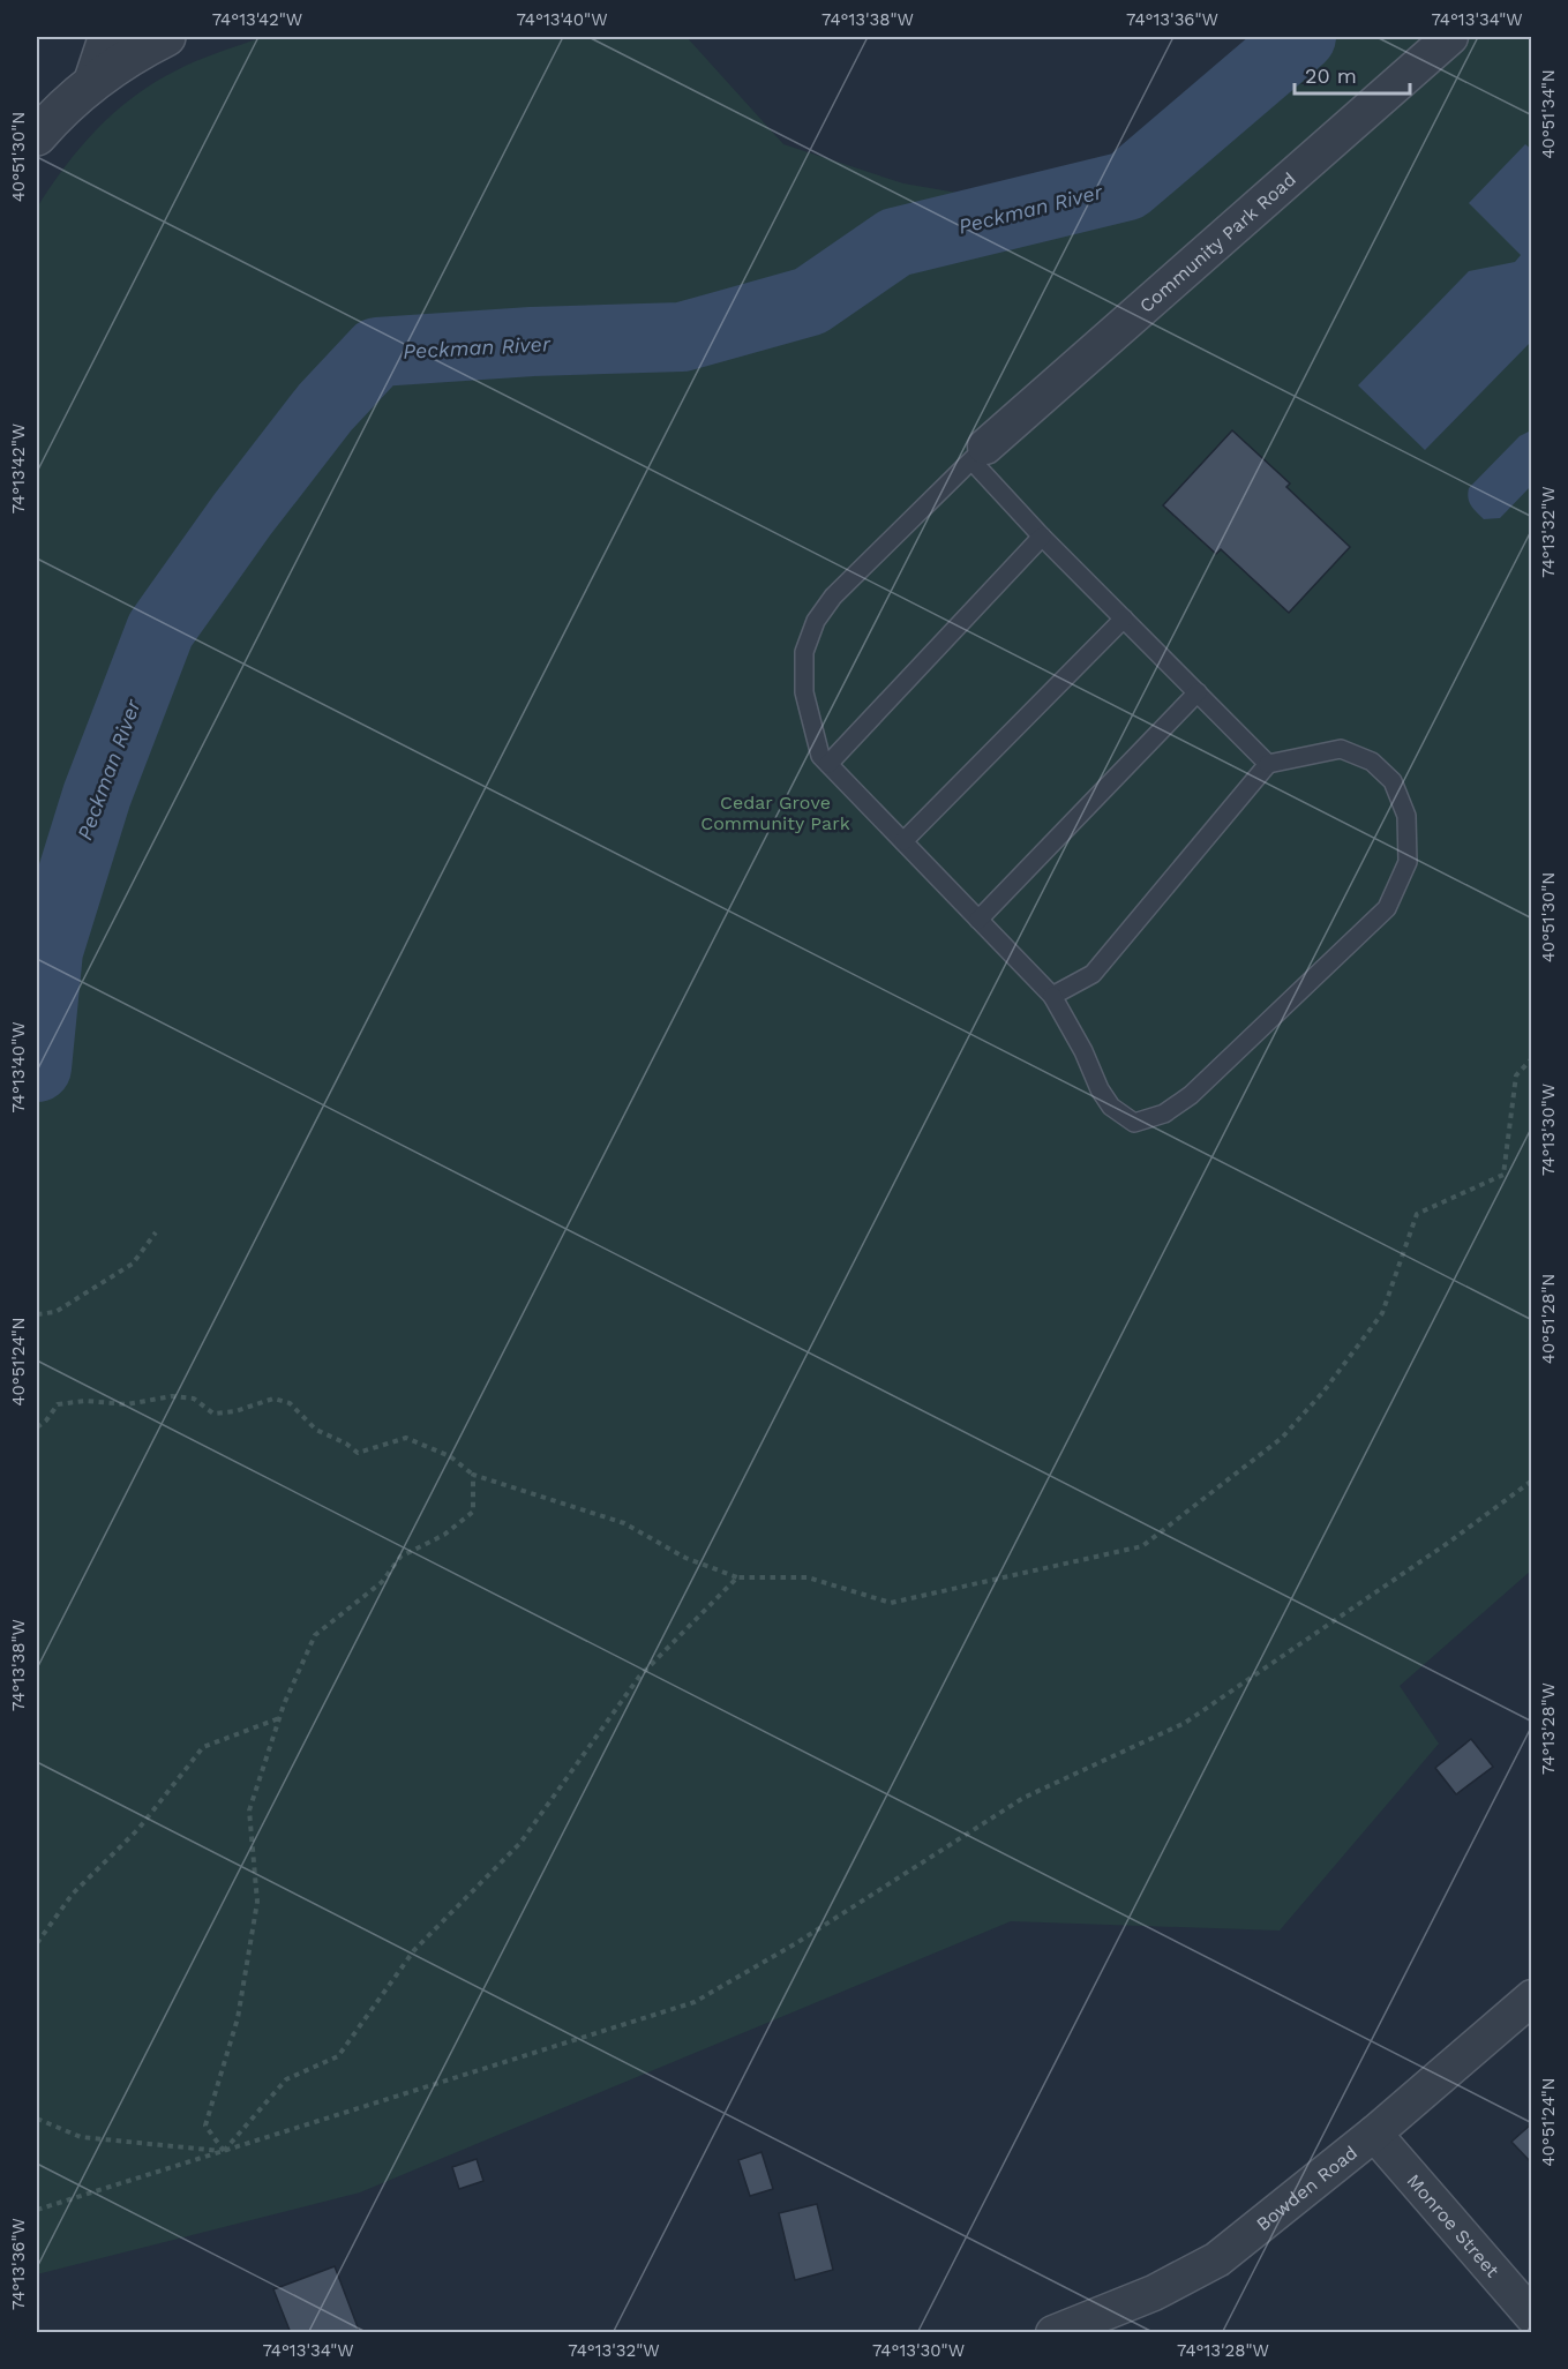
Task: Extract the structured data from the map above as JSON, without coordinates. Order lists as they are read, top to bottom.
{
  "streets": {
    "street": ["Community Park Road", "Bowden Road", "Monroe Street"]
  },
  "crossings": [
    ["Bowden Road", "Monroe Street"]
  ],
  "water": ["Peckman River"],
  "parks": ["Cedar Grove Community Park"],
  "scale_bar": "20 m",
  "coordinates": [
    "74°13'42\"W",
    "74°13'40\"W",
    "74°13'38\"W",
    "74°13'36\"W",
    "74°13'34\"W",
    "40°51'34\"N",
    "40°51'30\"N",
    "74°13'32\"W",
    "74°13'30\"W",
    "40°51'28\"N",
    "40°51'24\"N",
    "74°13'28\"W"
  ]
}
